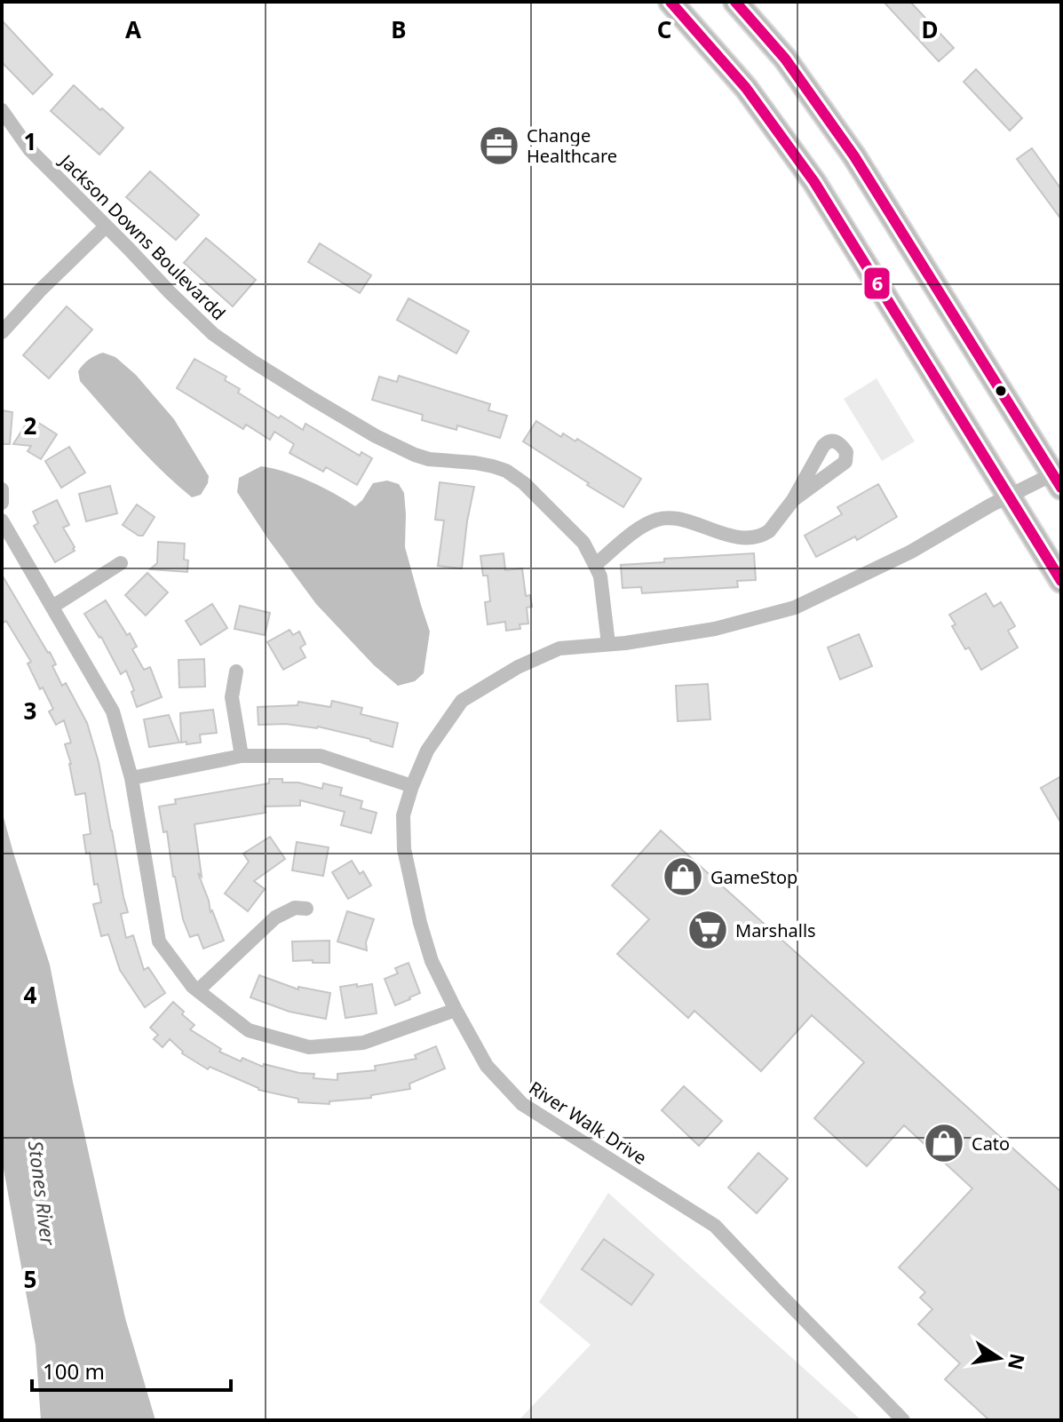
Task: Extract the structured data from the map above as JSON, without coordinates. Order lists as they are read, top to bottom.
{
  "streets": {
    "street": ["Jackson Downs Boulevardd", "River Walk Drive"]
  },
  "crossings": [
    ["Jackson Downs Boulevardd", "River Walk Drive"]
  ],
  "water": ["Stones River"],
  "places": {
    "office": ["Change Healthcare"],
    "shop": ["GameStop", "Cato"],
    "supermarket": ["Marshalls"]
  },
  "lines": ["transit line 6"],
  "scale_bar": "100 m",
  "north": "right",
  "grid": {
    "columns": [
      "A",
      "B",
      "C",
      "D"
    ],
    "rows": [
      "1",
      "2",
      "3",
      "4",
      "5"
    ]
  }
}
